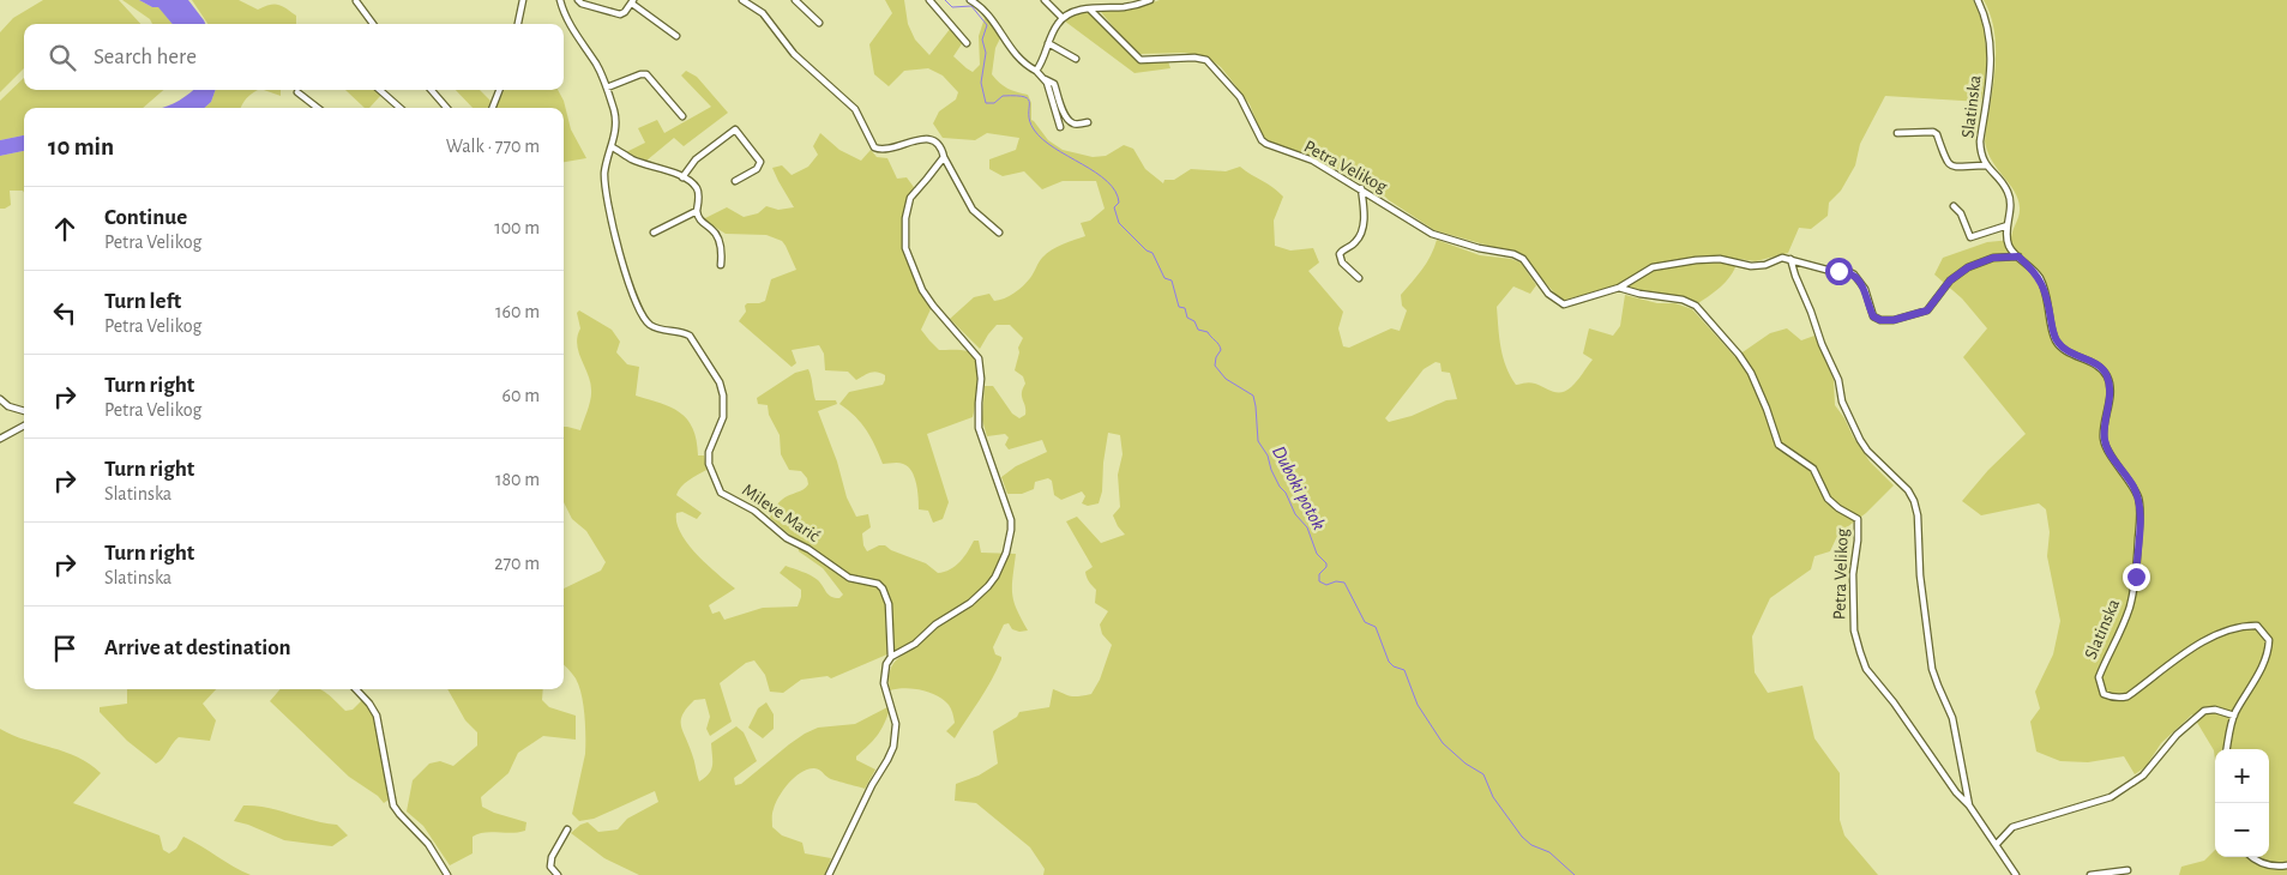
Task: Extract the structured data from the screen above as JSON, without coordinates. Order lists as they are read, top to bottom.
{
  "streets": {
    "street": ["Slatinska", "Petra Velikog", "Mileve Marić"]
  },
  "crossings": [
    ["Slatinska", "Petra Velikog"]
  ],
  "water": ["Duboki potok"],
  "page": {
    "search": "Search here",
    "heading": ["10 min", "Walk · 770 m"],
    "list": [
      ["Continue", "Petra Velikog", "100 m"],
      ["Turn left", "Petra Velikog", "160 m"],
      ["Turn right", "Petra Velikog", "60 m"],
      ["Turn right", "Slatinska", "180 m"],
      ["Turn right", "Slatinska", "270 m"],
      "Arrive at destination"
    ],
    "map_buttons": ["+", "−"]
  }
}
